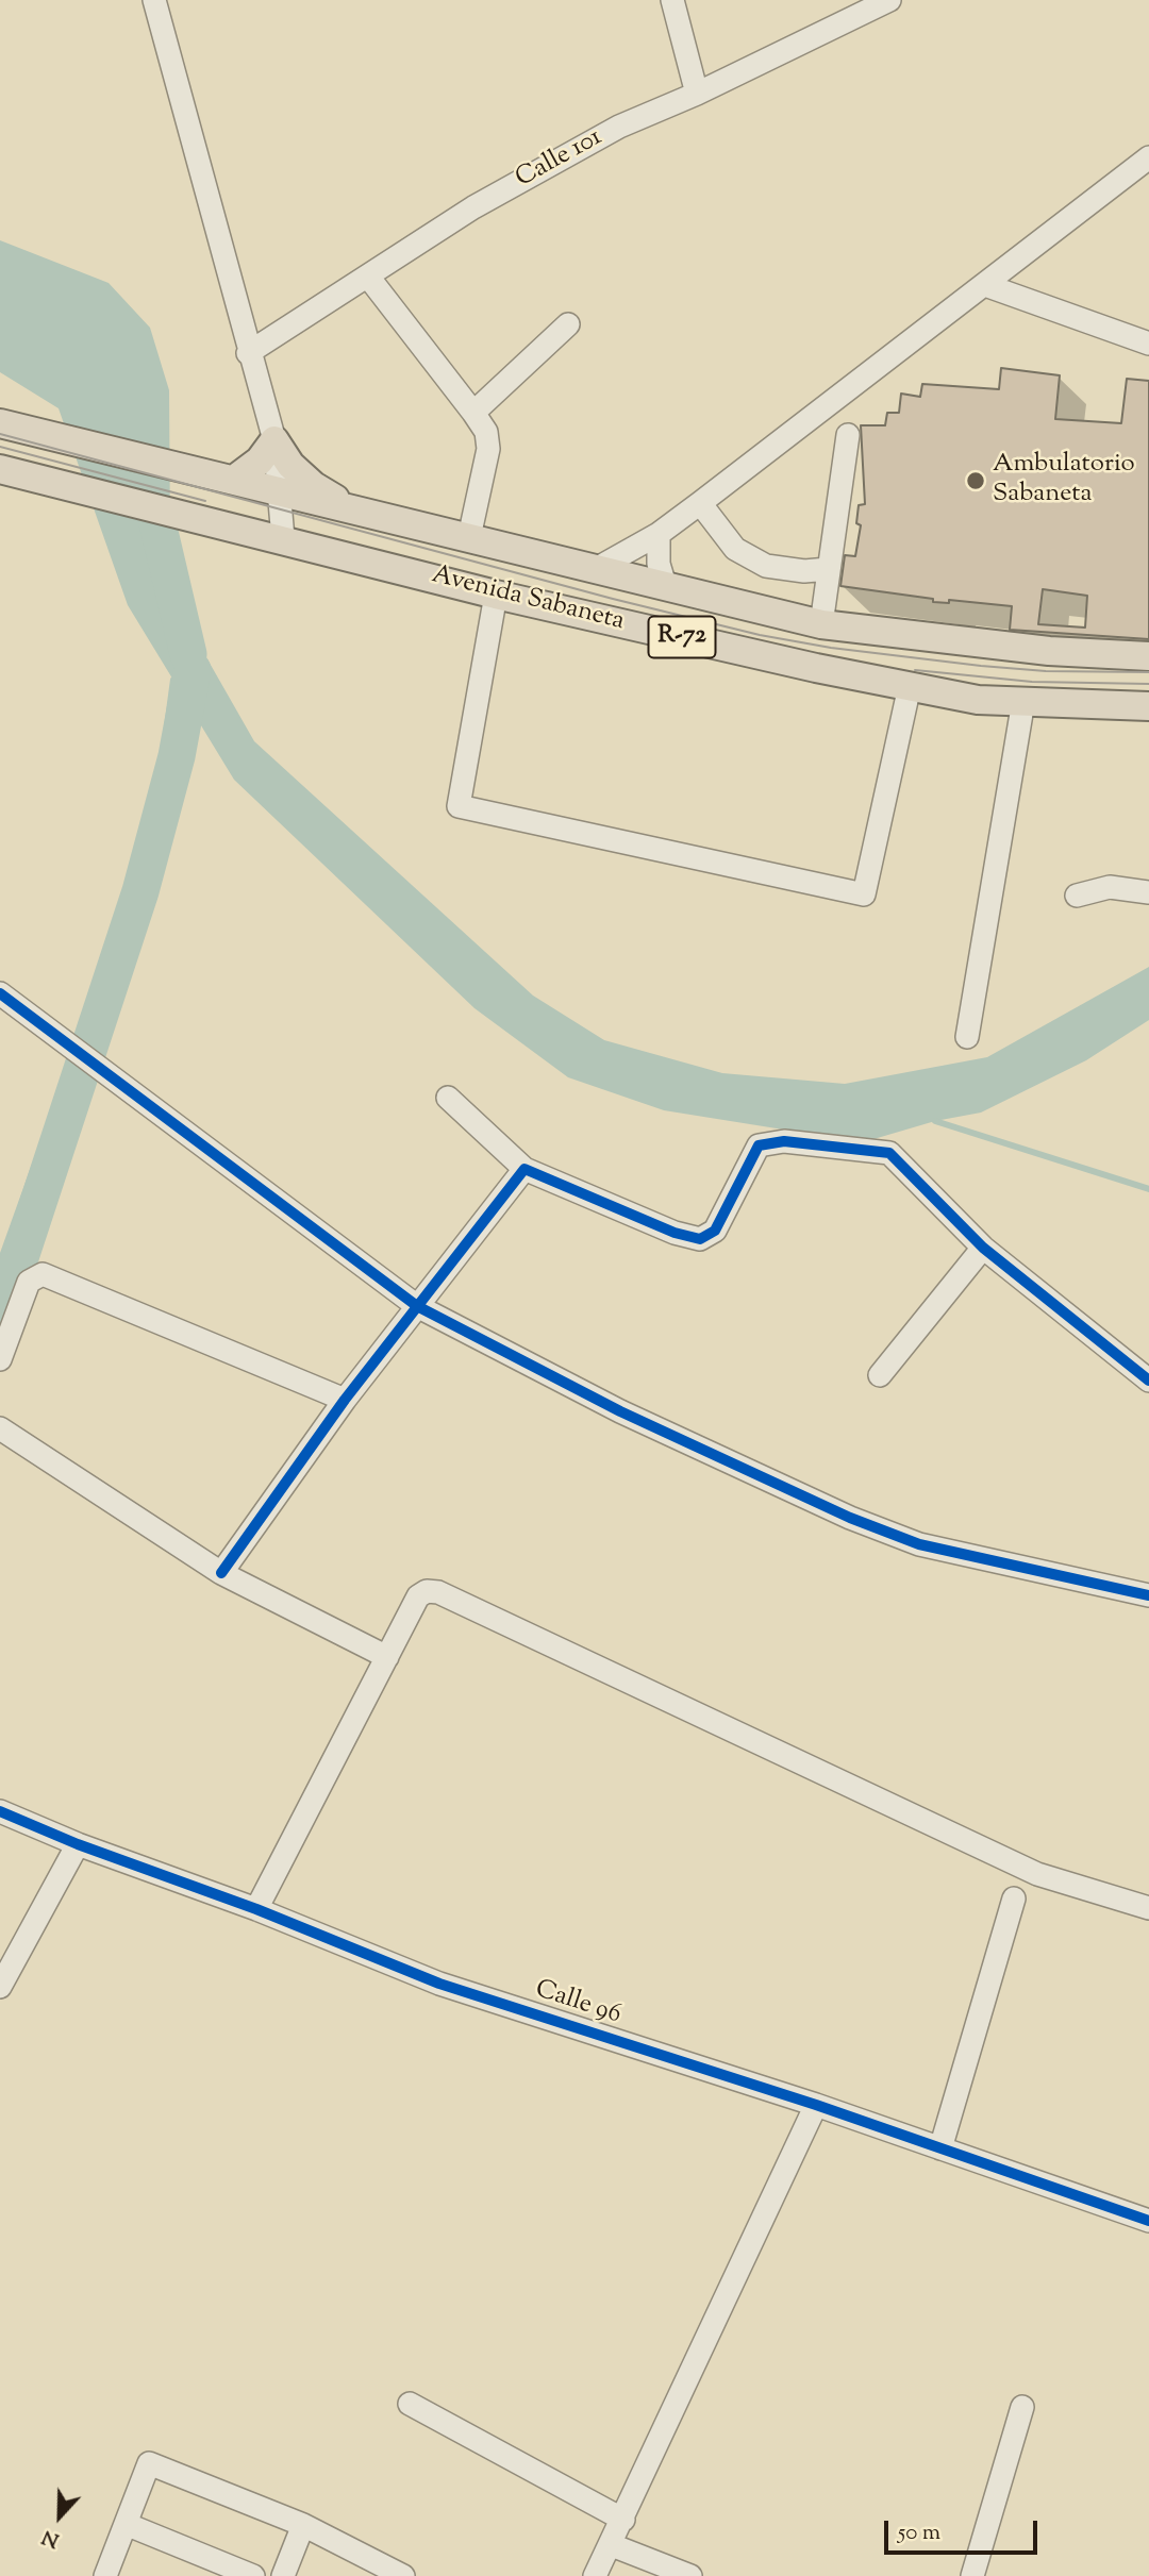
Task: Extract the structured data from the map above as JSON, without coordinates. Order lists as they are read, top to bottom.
{
  "streets": {
    "main road": ["Avenida Sabaneta", "R-72"],
    "street": ["Calle 101", "Calle 96"]
  },
  "places": ["Ambulatorio Sabaneta"],
  "scale_bar": "50 m",
  "north": "bottom"
}
